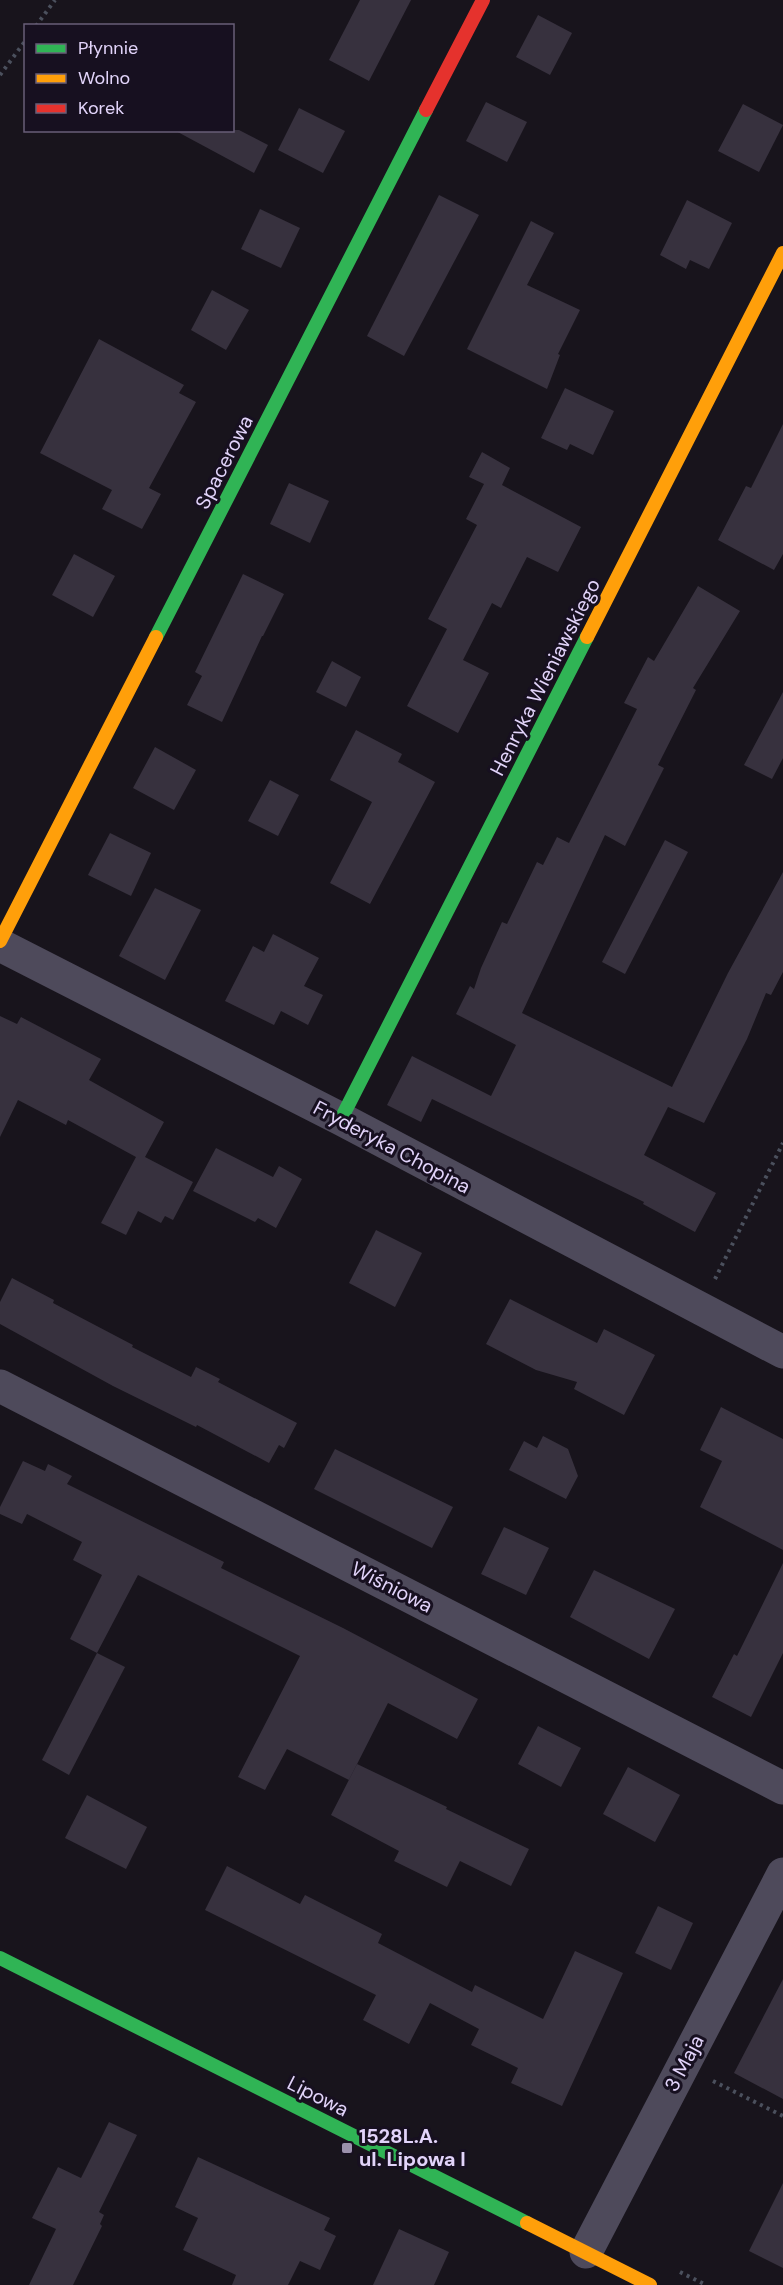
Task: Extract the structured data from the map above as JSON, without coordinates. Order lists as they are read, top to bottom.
{
  "streets": {
    "street": [
      "Spacerowa",
      "Henryka Wieniawskiego",
      "Fryderyka Chopina",
      "Wiśniowa",
      "3 Maja",
      "Lipowa"
    ]
  },
  "crossings": [
    ["Spacerowa", "Fryderyka Chopina"],
    ["Henryka Wieniawskiego", "Fryderyka Chopina"],
    ["3 Maja", "Lipowa"]
  ],
  "places": {
    "transit": ["1528L.A. ul. Lipowa I"]
  },
  "legend": ["Płynnie", "Wolno", "Korek"]
}
